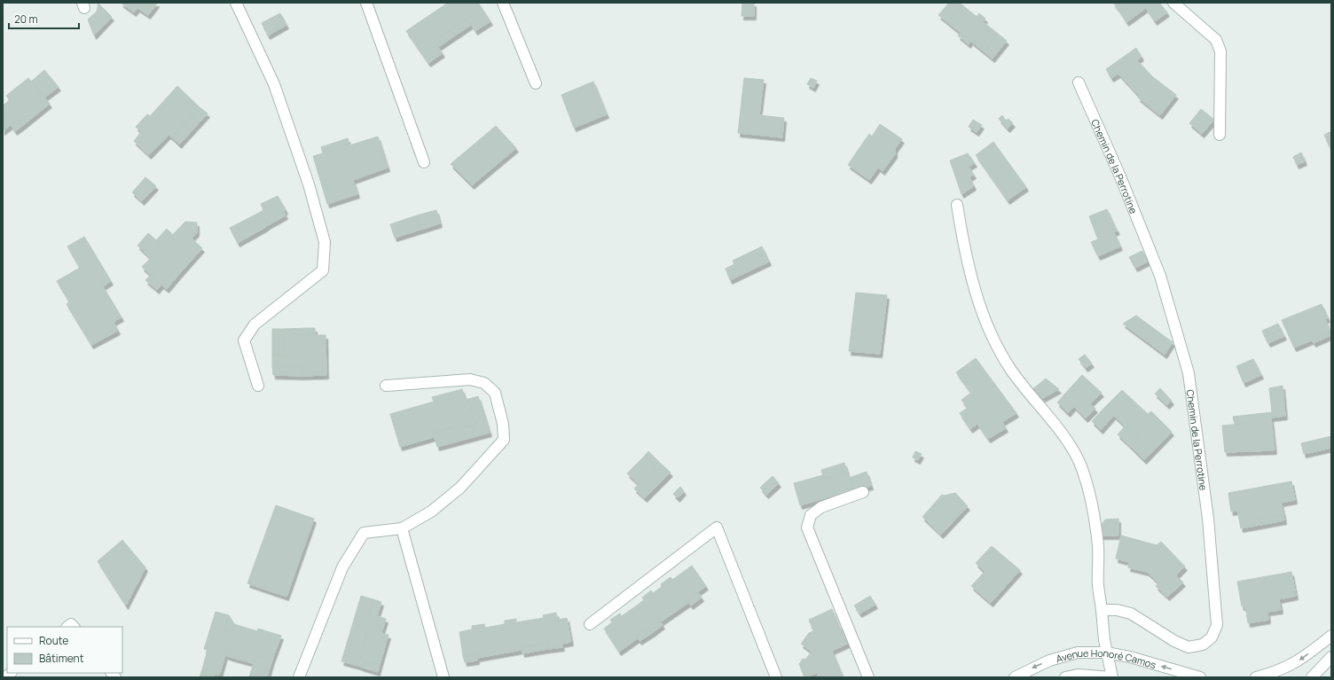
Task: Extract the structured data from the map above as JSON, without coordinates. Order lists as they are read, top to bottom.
{
  "streets": {
    "street": ["Chemin de la Perrotine", "Avenue Honoré Camos"]
  },
  "one_way": ["Avenue Honoré Camos"],
  "legend": ["Route", "Bâtiment"],
  "scale_bar": "20 m"
}
